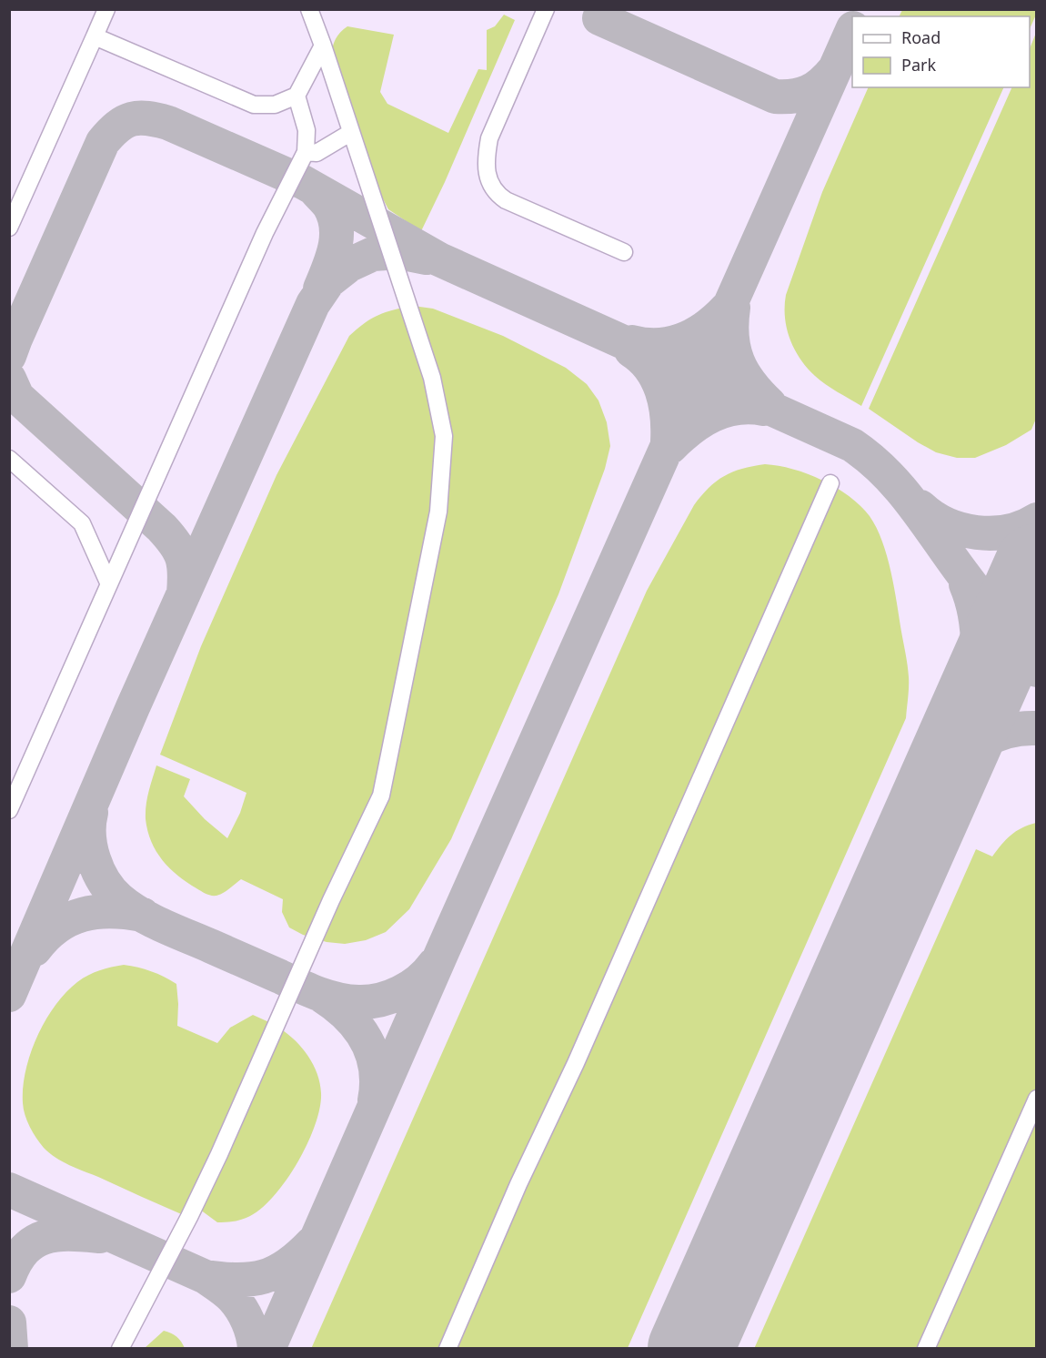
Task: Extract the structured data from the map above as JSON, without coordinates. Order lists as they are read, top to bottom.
{
  "legend": ["Road", "Park"]
}
